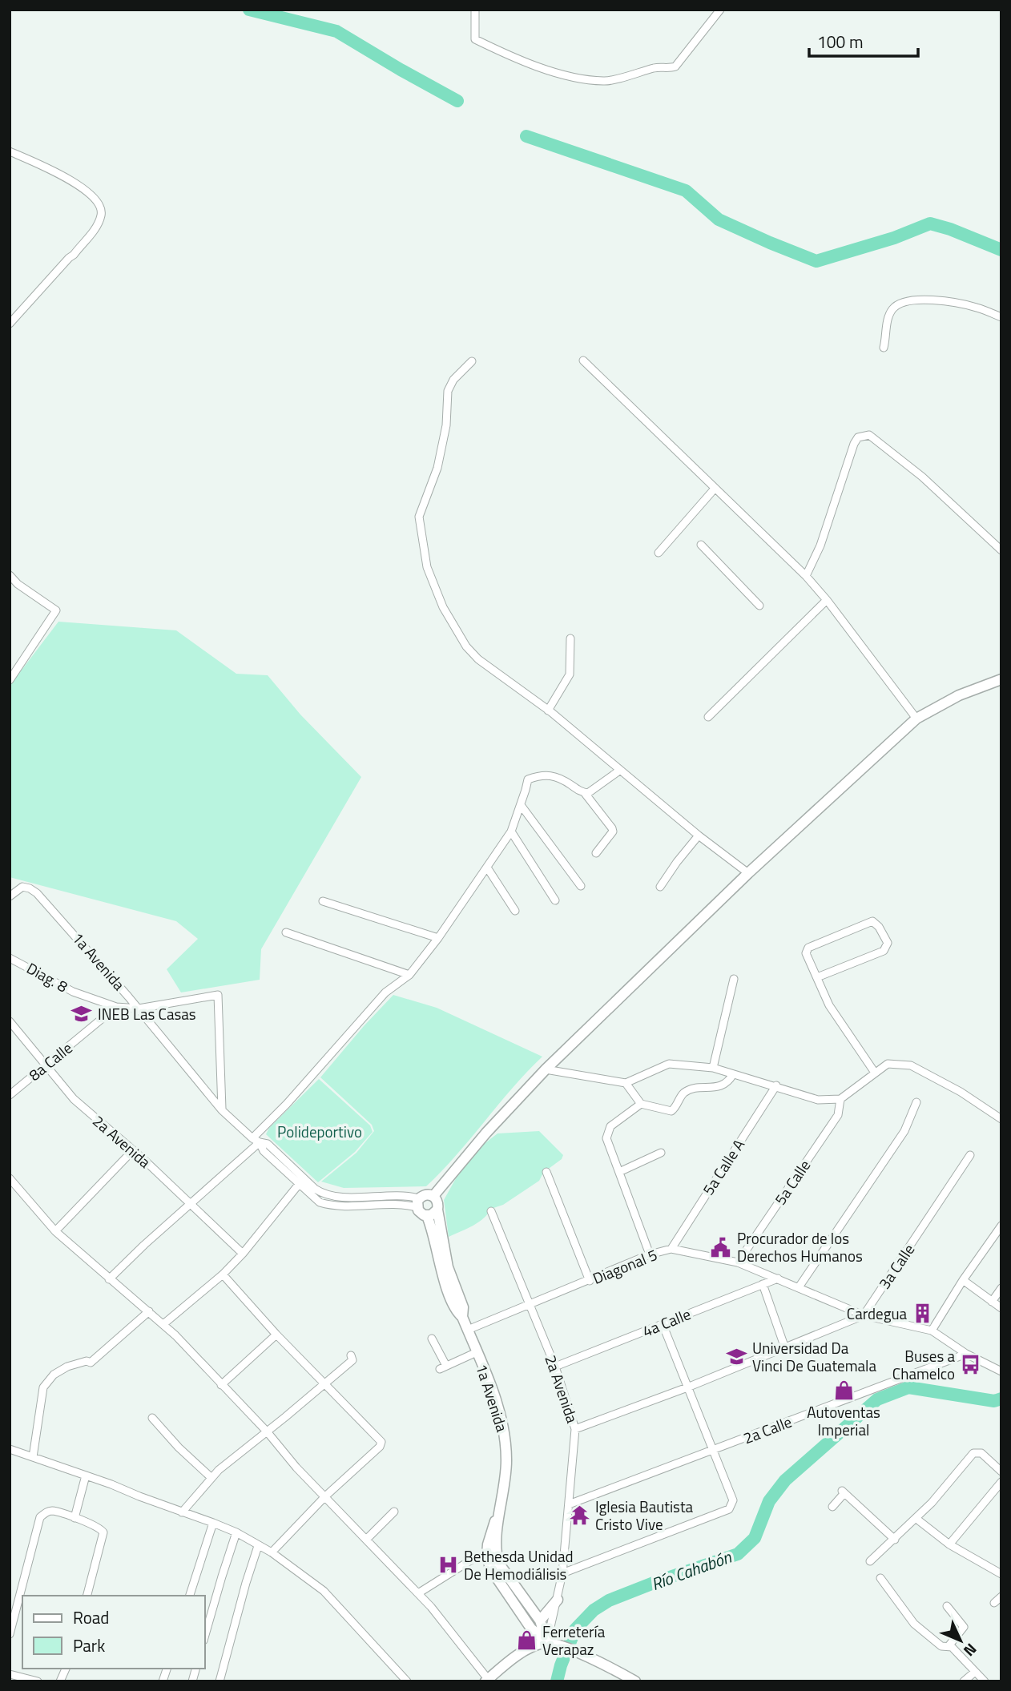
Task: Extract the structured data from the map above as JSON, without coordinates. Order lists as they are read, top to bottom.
{
  "streets": {
    "main road": ["1a Avenida"],
    "street": [
      "Diag. 8",
      "8a Calle",
      "2a Avenida",
      "5a Calle A",
      "5a Calle",
      "Diagonal 5",
      "3a Calle",
      "4a Calle",
      "2a Calle"
    ]
  },
  "crossings": [
    ["1a Avenida", "Diagonal 5"],
    ["Diag. 8", "8a Calle"],
    ["8a Calle", "2a Avenida"],
    ["2a Avenida", "Diagonal 5"],
    ["2a Avenida", "4a Calle"],
    ["2a Avenida", "2a Calle"],
    ["5a Calle A", "Diagonal 5"],
    ["5a Calle", "Diagonal 5"],
    ["Diagonal 5", "3a Calle"],
    ["Diagonal 5", "4a Calle"],
    ["Diagonal 5", "2a Calle"]
  ],
  "water": ["Río Cahabón"],
  "parks": ["Polideportivo"],
  "places": {
    "school or university": ["INEB Las Casas", "Universidad Da Vinci De Guatemala"],
    "public building": ["Procurador de los Derechos Humanos"],
    "building": ["Cardegua"],
    "bus stop": ["Buses a Chamelco"],
    "shop": ["Autoventas Imperial", "Ferretería Verapaz"],
    "temple": ["Iglesia Bautista Cristo Vive"],
    "hospital": ["Bethesda Unidad De Hemodiálisis"]
  },
  "legend": ["Road", "Park"],
  "scale_bar": "100 m",
  "north": "bottom right"
}
